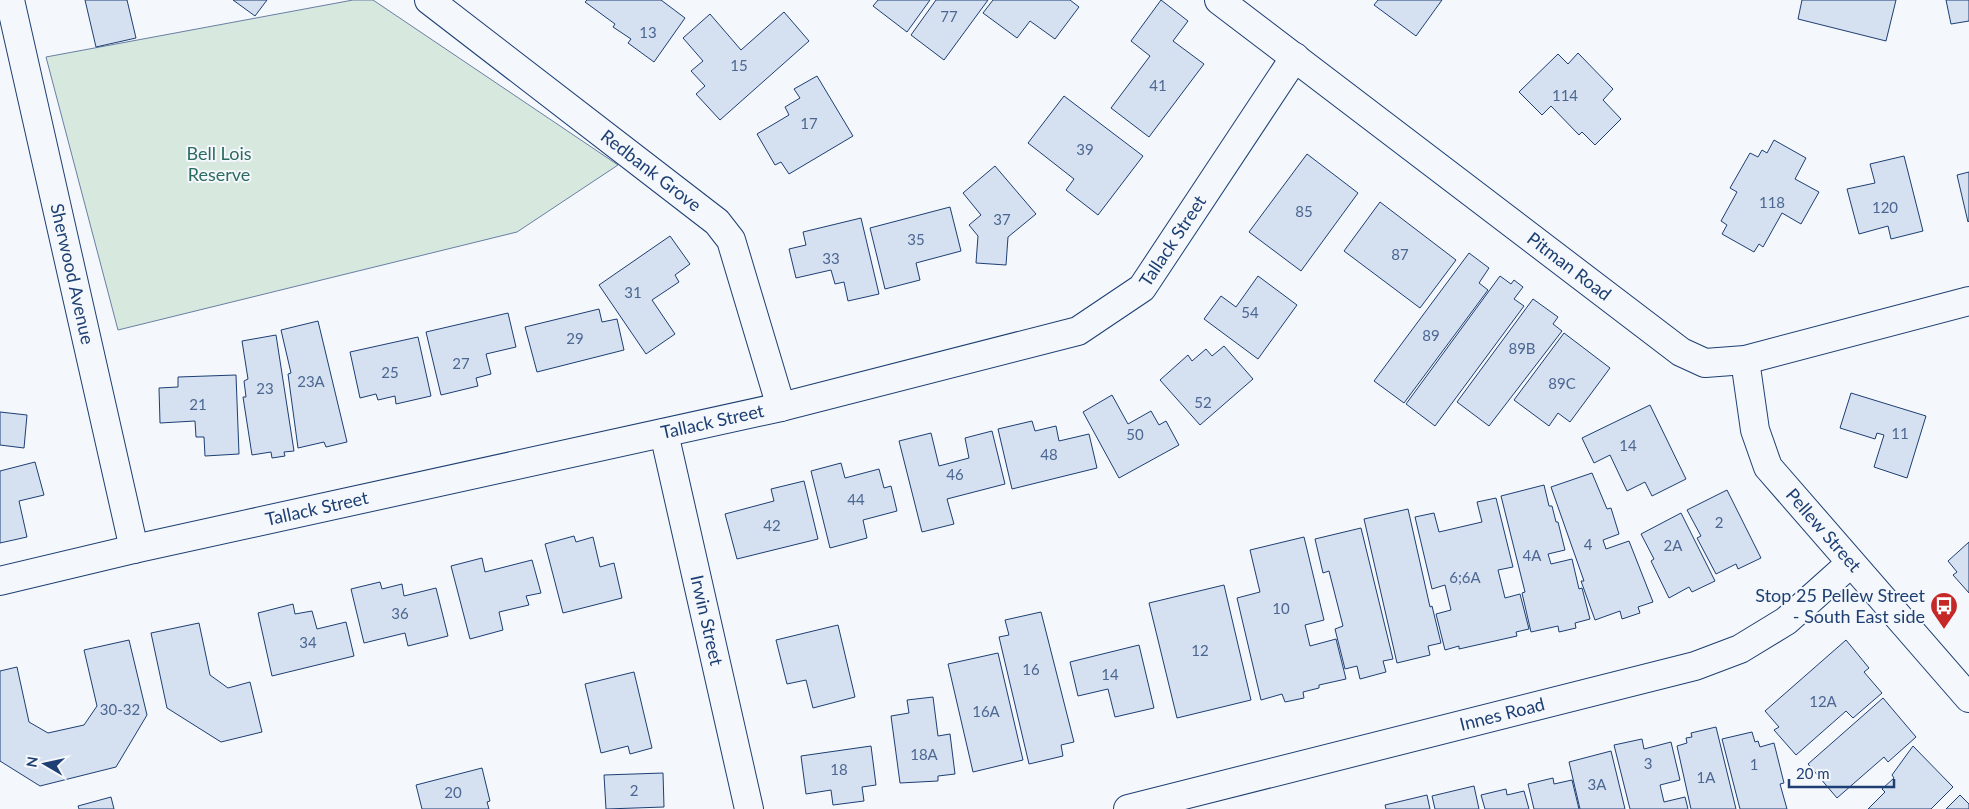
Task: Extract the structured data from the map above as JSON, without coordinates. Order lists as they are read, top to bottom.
{
  "streets": {
    "street": [
      "Redbank Grove",
      "Tallack Street",
      "Pitman Road",
      "Sherwood Avenue",
      "Pellew Street",
      "Irwin Street",
      "Innes Road"
    ]
  },
  "crossings": [
    ["Redbank Grove", "Tallack Street"],
    ["Tallack Street", "Pitman Road"],
    ["Tallack Street", "Sherwood Avenue"],
    ["Tallack Street", "Irwin Street"],
    ["Pitman Road", "Pellew Street"],
    ["Pellew Street", "Innes Road"]
  ],
  "parks": ["Bell Lois Reserve"],
  "places": {
    "bus stop": ["Stop 25 Pellew Street - South East side"]
  },
  "house_numbers": [
    "77",
    "13",
    "15",
    "41",
    "114",
    "17",
    "39",
    "118",
    "120",
    "85",
    "37",
    "35",
    "87",
    "33",
    "31",
    "54",
    "89",
    "29",
    "89B",
    "27",
    "25",
    "23A",
    "89C",
    "23",
    "52",
    "21",
    "11",
    "50",
    "14",
    "48",
    "46",
    "44",
    "2",
    "42",
    "4",
    "2A",
    "4A",
    "6;6A",
    "10",
    "36",
    "34",
    "12",
    "16",
    "14",
    "12A",
    "30-32",
    "16A",
    "18A",
    "3",
    "1",
    "18",
    "1A",
    "3A",
    "2",
    "20"
  ],
  "scale_bar": "20 m",
  "north": "left"
}
